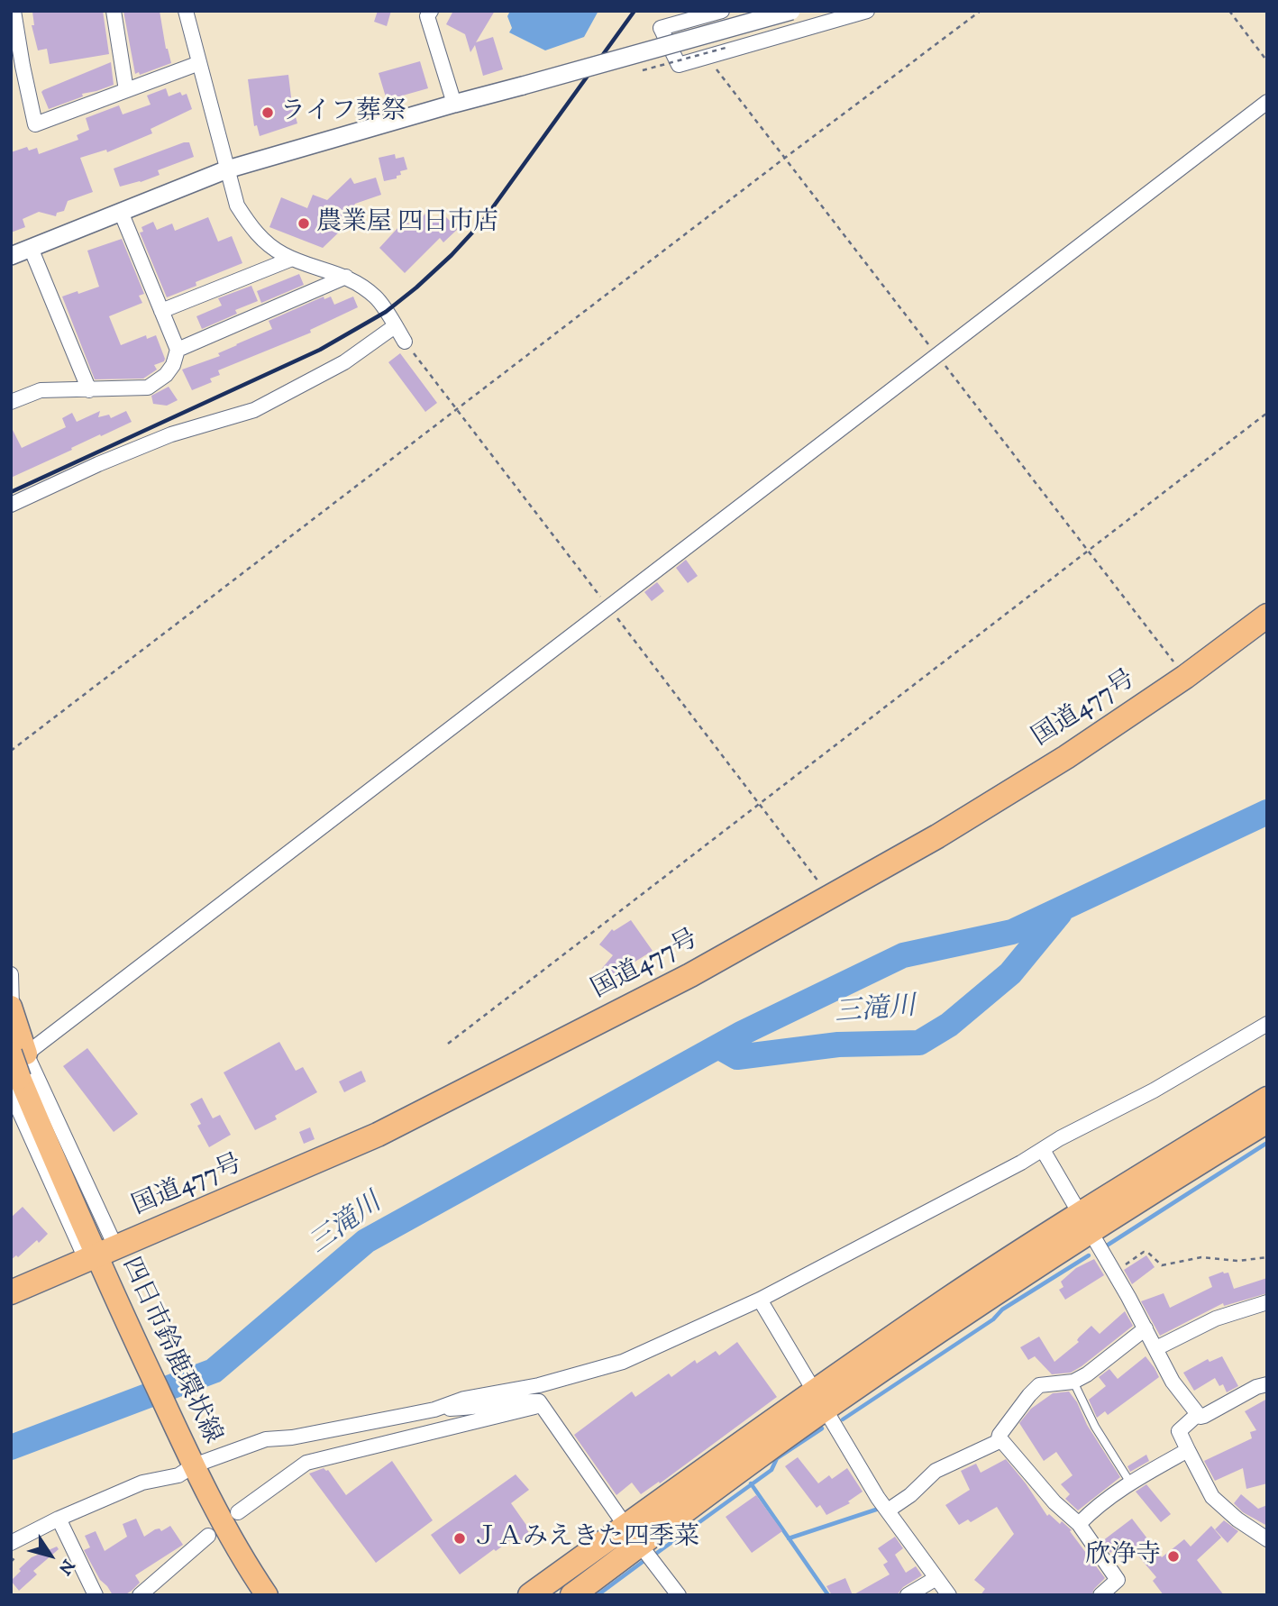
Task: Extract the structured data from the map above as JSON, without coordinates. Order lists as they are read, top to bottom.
{
  "streets": {
    "highway": ["国道477号"],
    "main road": ["四日市鈴鹿環状線"]
  },
  "crossings": [
    ["国道477号", "四日市鈴鹿環状線"]
  ],
  "water": ["三滝川"],
  "places": [
    "ライフ葬祭",
    "農業屋 四日市店",
    "ＪＡみえきた四季菜",
    "欣浄寺"
  ],
  "north": "bottom right"
}
